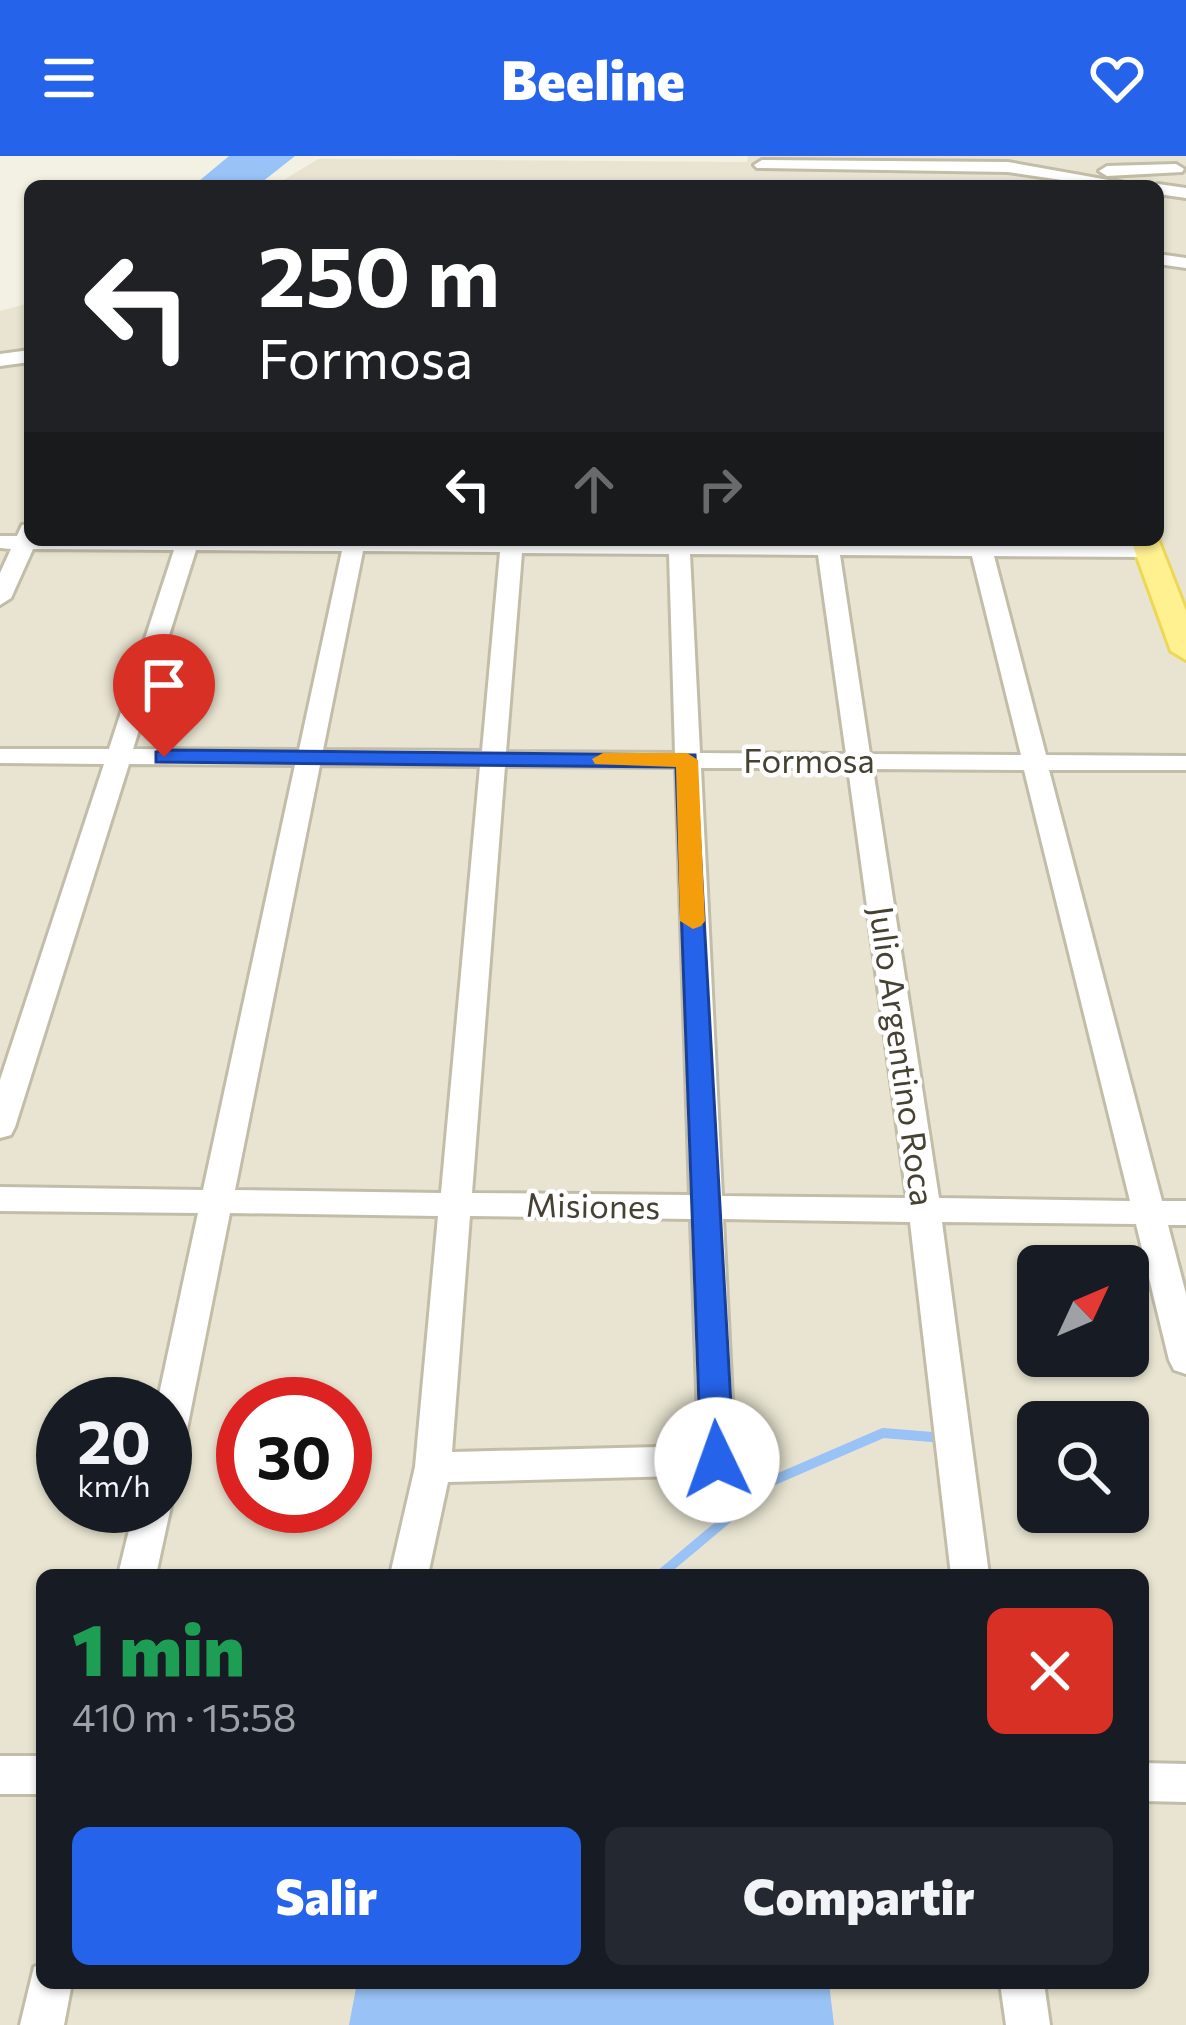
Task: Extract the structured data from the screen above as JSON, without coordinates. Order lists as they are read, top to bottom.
{
  "streets": {
    "street": ["Formosa", "Julio Argentino Roca", "Misiones"]
  },
  "crossings": [
    ["Formosa", "Julio Argentino Roca"],
    ["Julio Argentino Roca", "Misiones"]
  ],
  "north": "top right",
  "page": {
    "header": "Beeline",
    "turn": ["250 m", "Formosa"],
    "speed": "20 km/h",
    "limit": "30",
    "heading": ["1 min", "410 m · 15:58"],
    "buttons": ["Salir", "Compartir"]
  }
}
